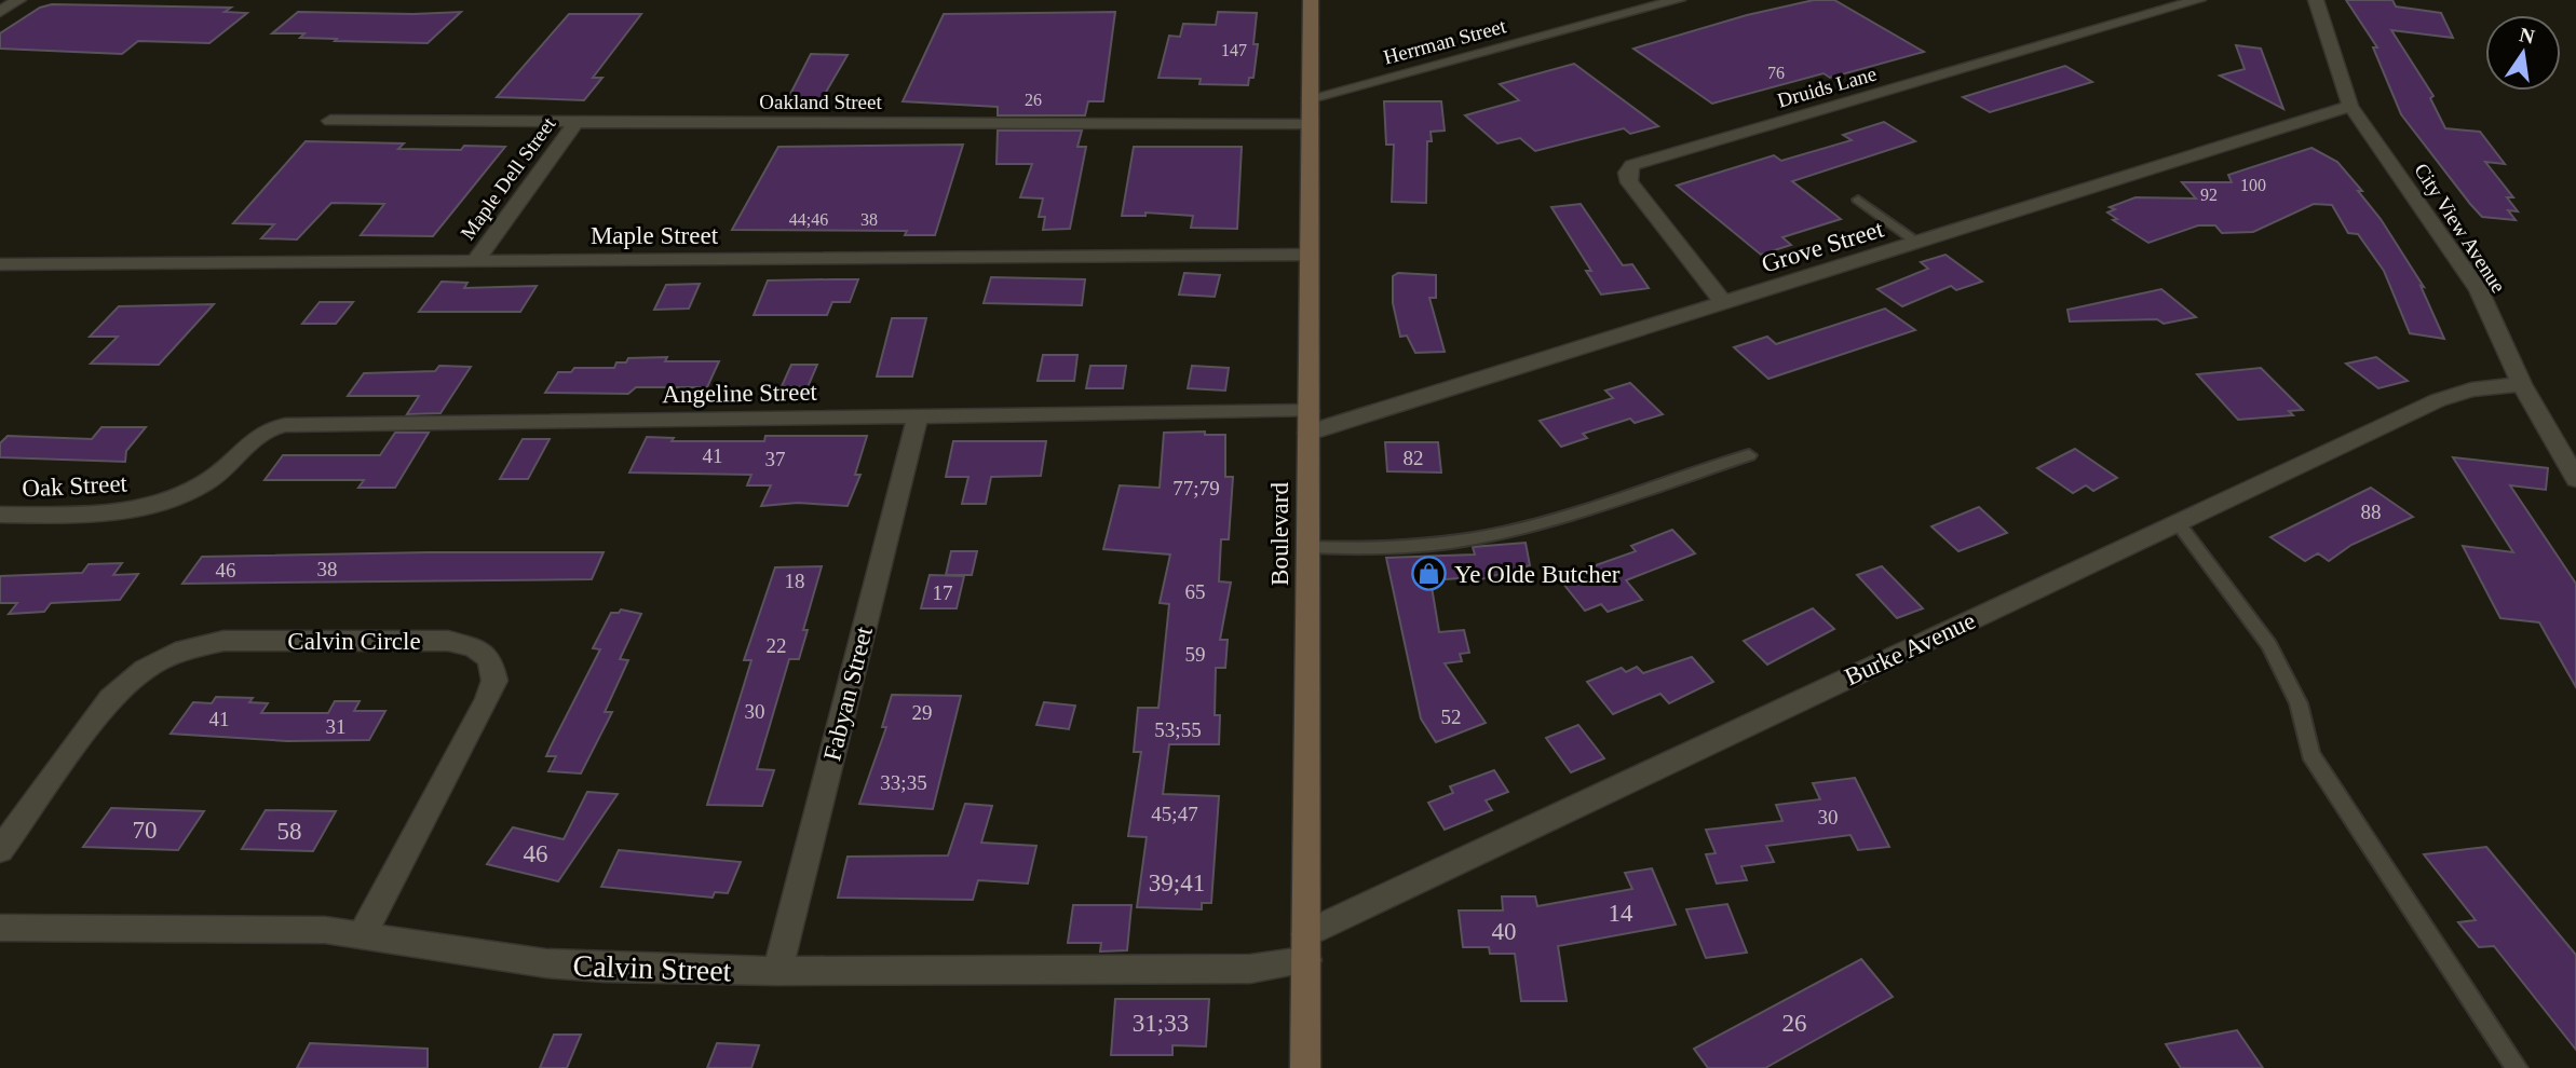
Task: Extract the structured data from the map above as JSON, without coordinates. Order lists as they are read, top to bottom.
{
  "streets": {
    "main road": ["Boulevard"],
    "street": [
      "Herrman Street",
      "Druids Lane",
      "Oakland Street",
      "Maple Dell Street",
      "City View Avenue",
      "Maple Street",
      "Grove Street",
      "Angeline Street",
      "Oak Street",
      "Calvin Circle",
      "Burke Avenue",
      "Fabyan Street",
      "Calvin Street"
    ]
  },
  "crossings": [
    ["Herrman Street", "Boulevard"],
    ["Druids Lane", "Grove Street"],
    ["Oakland Street", "Maple Dell Street"],
    ["Oakland Street", "Boulevard"],
    ["Maple Dell Street", "Maple Street"],
    ["City View Avenue", "Grove Street"],
    ["City View Avenue", "Burke Avenue"],
    ["Maple Street", "Boulevard"],
    ["Grove Street", "Angeline Street"],
    ["Grove Street", "Boulevard"],
    ["Angeline Street", "Oak Street"],
    ["Angeline Street", "Boulevard"],
    ["Angeline Street", "Fabyan Street"],
    ["Boulevard", "Burke Avenue"],
    ["Boulevard", "Calvin Street"],
    ["Calvin Circle", "Calvin Street"],
    ["Burke Avenue", "Calvin Street"],
    ["Fabyan Street", "Calvin Street"]
  ],
  "places": {
    "shop": ["Ye Olde Butcher"]
  },
  "house_numbers": [
    "147",
    "76",
    "26",
    "100",
    "92",
    "44;46",
    "38",
    "41",
    "82",
    "37",
    "77;79",
    "88",
    "38",
    "46",
    "18",
    "65",
    "17",
    "22",
    "59",
    "30",
    "29",
    "52",
    "41",
    "31",
    "53;55",
    "33;35",
    "45;47",
    "30",
    "70",
    "58",
    "46",
    "39;41",
    "14",
    "40",
    "31;33",
    "26"
  ],
  "north": "top"
}
